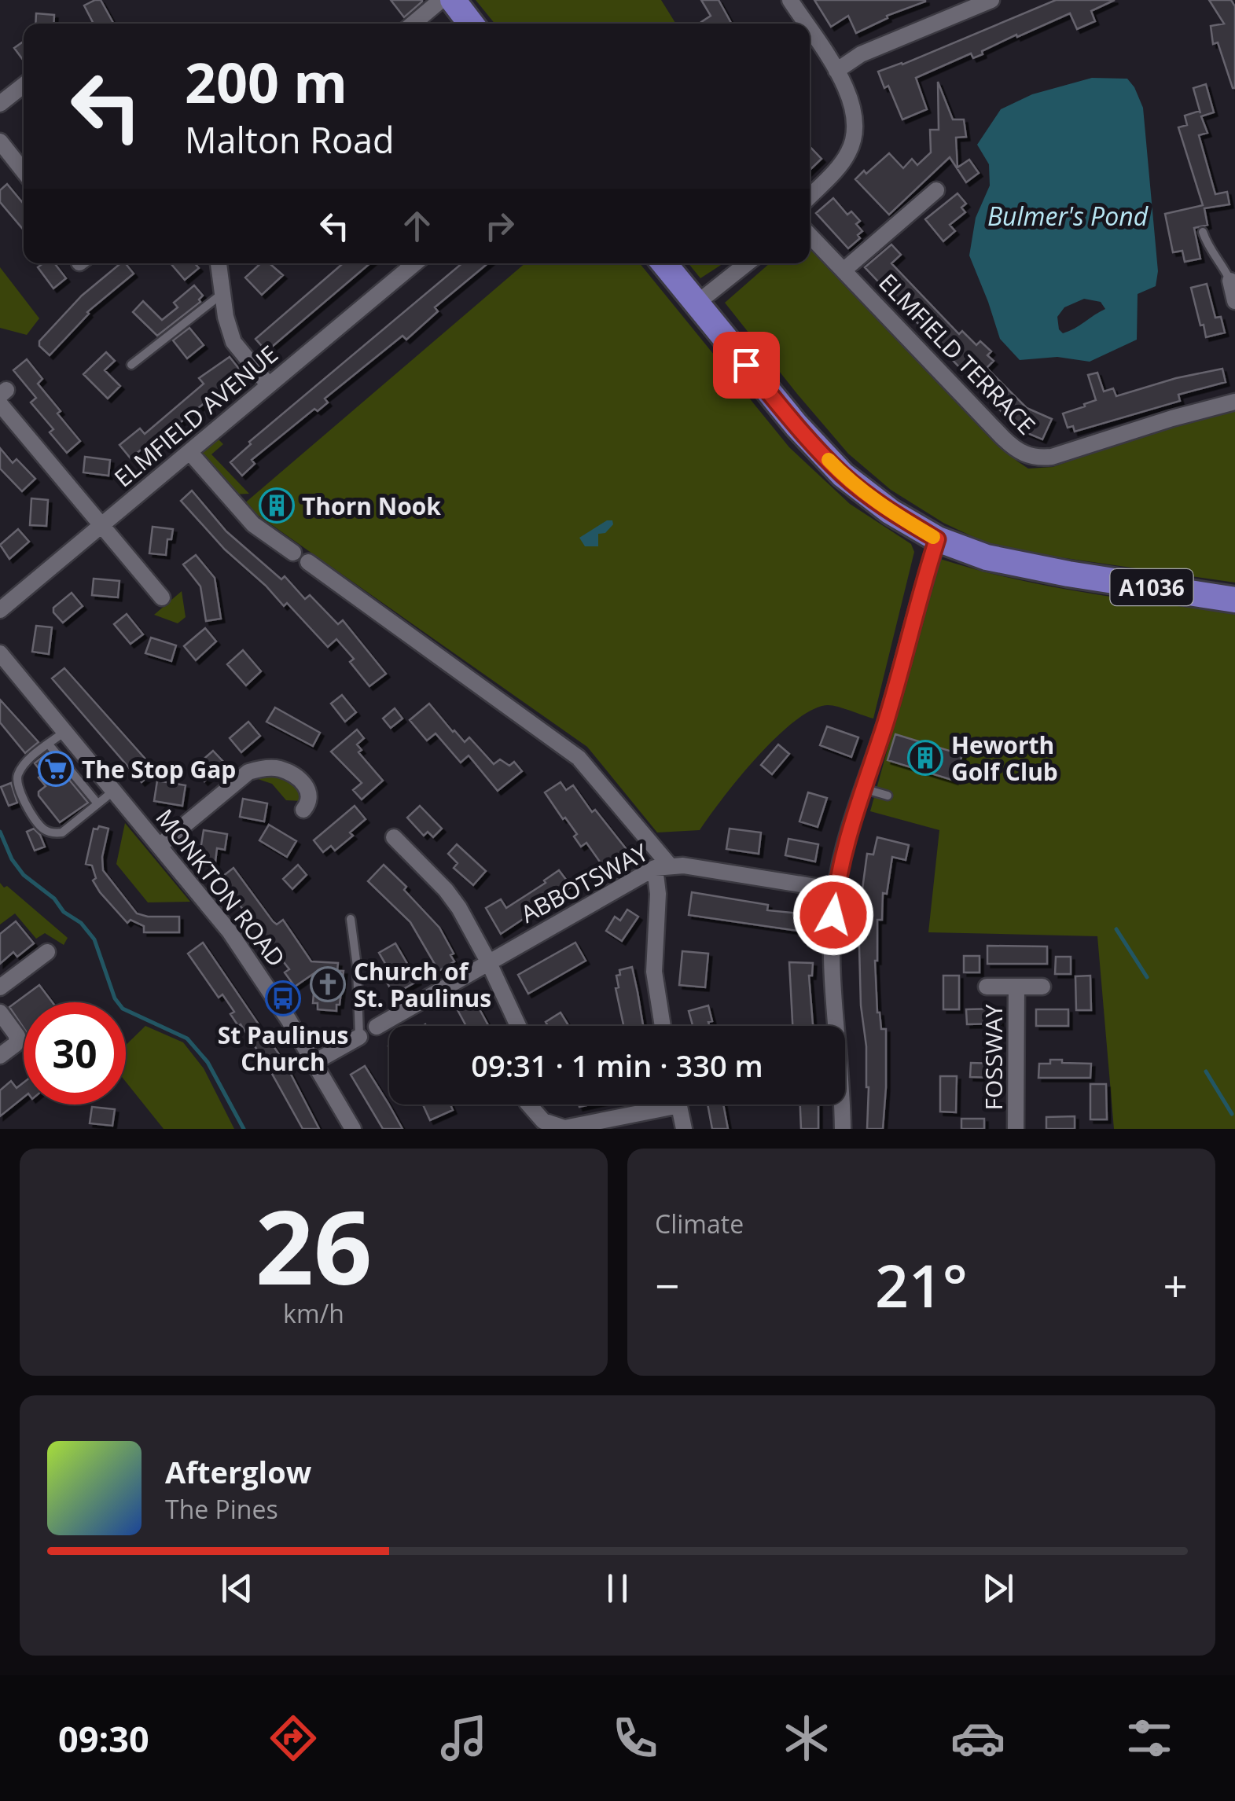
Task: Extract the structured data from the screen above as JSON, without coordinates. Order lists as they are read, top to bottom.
{
  "streets": {
    "main road": ["A1036"],
    "street": [
      "ELMFIELD TERRACE",
      "ELMFIELD AVENUE",
      "ABBOTSWAY",
      "MONKTON ROAD",
      "FOSSWAY"
    ]
  },
  "water": ["Bulmer's Pond"],
  "places": {
    "building": ["Thorn Nook", "Heworth Golf Club"],
    "supermarket": ["The Stop Gap"],
    "church": ["Church of St. Paulinus"],
    "bus stop": ["St Paulinus Church"]
  },
  "page": {
    "turn": ["200 m", "Malton Road"],
    "limit": "30",
    "trip": "09:31 · 1 min · 330 m",
    "tile": [
      ["26", "km/h"],
      "Climate"
    ],
    "heat": ["−", "21°", "+"],
    "song": ["Afterglow", "The Pines"],
    "tabs": "09:30"
  }
}
